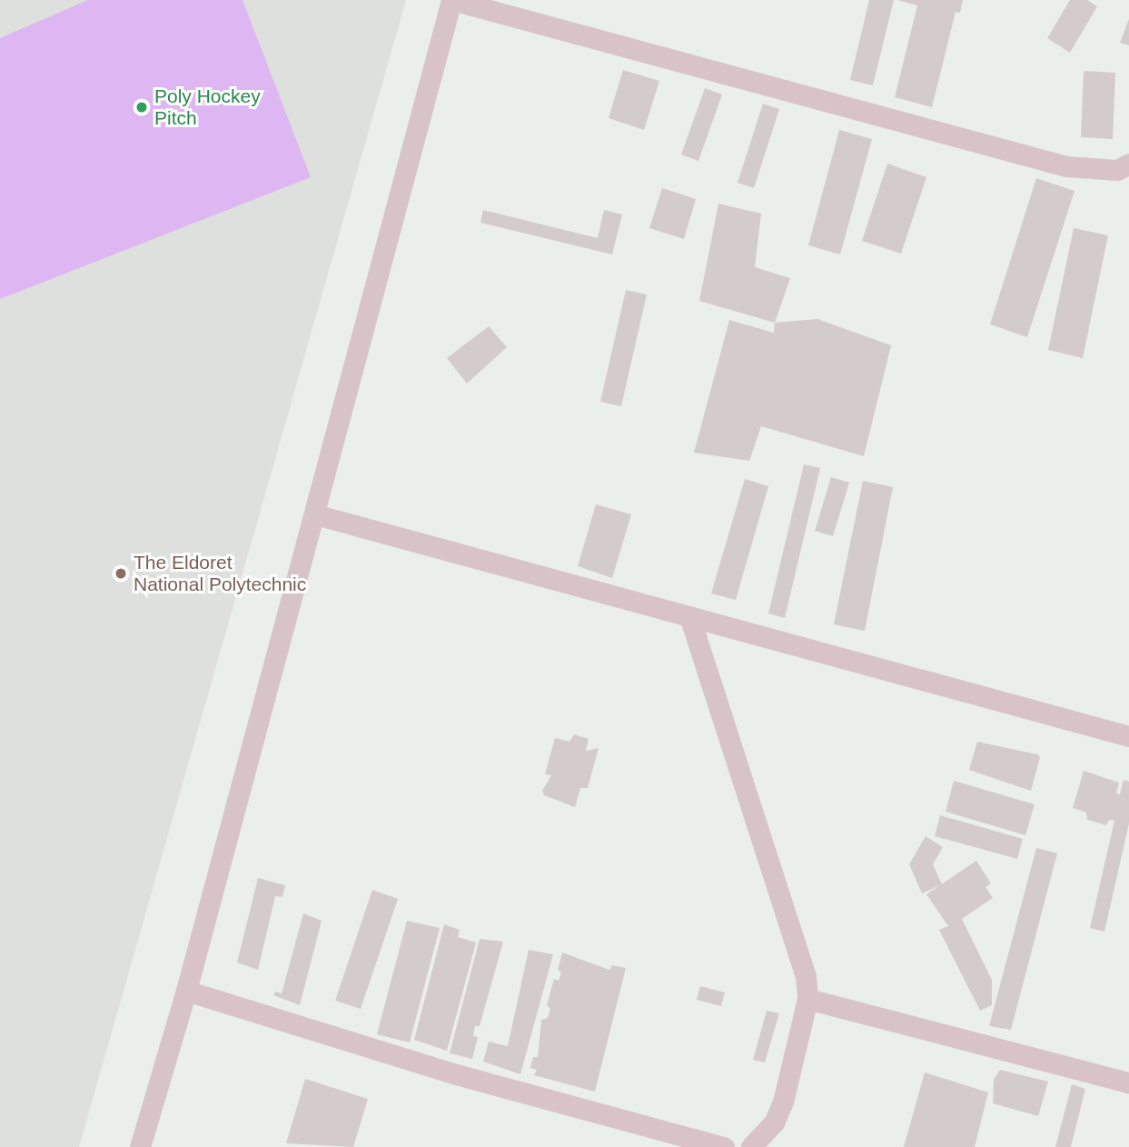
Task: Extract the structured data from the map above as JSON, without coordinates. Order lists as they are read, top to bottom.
{
  "places": ["Poly Hockey Pitch", "The Eldoret National Polytechnic"]
}
